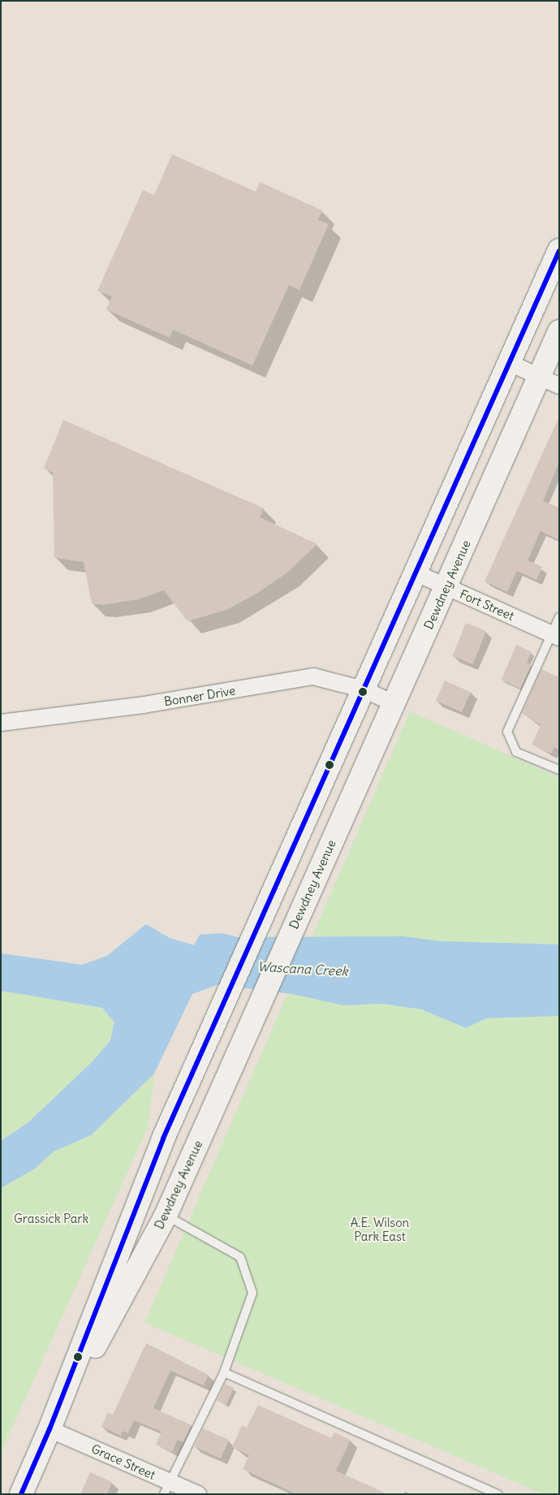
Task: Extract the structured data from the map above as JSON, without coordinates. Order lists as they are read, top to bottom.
{
  "streets": {
    "main road": ["Dewdney Avenue"],
    "street": ["Fort Street", "Bonner Drive", "Grace Street"]
  },
  "crossings": [
    ["Dewdney Avenue", "Fort Street"],
    ["Dewdney Avenue", "Bonner Drive"],
    ["Dewdney Avenue", "Grace Street"]
  ],
  "water": ["Wascana Creek"],
  "parks": ["Grassick Park", "A.E. Wilson Park East"]
}
